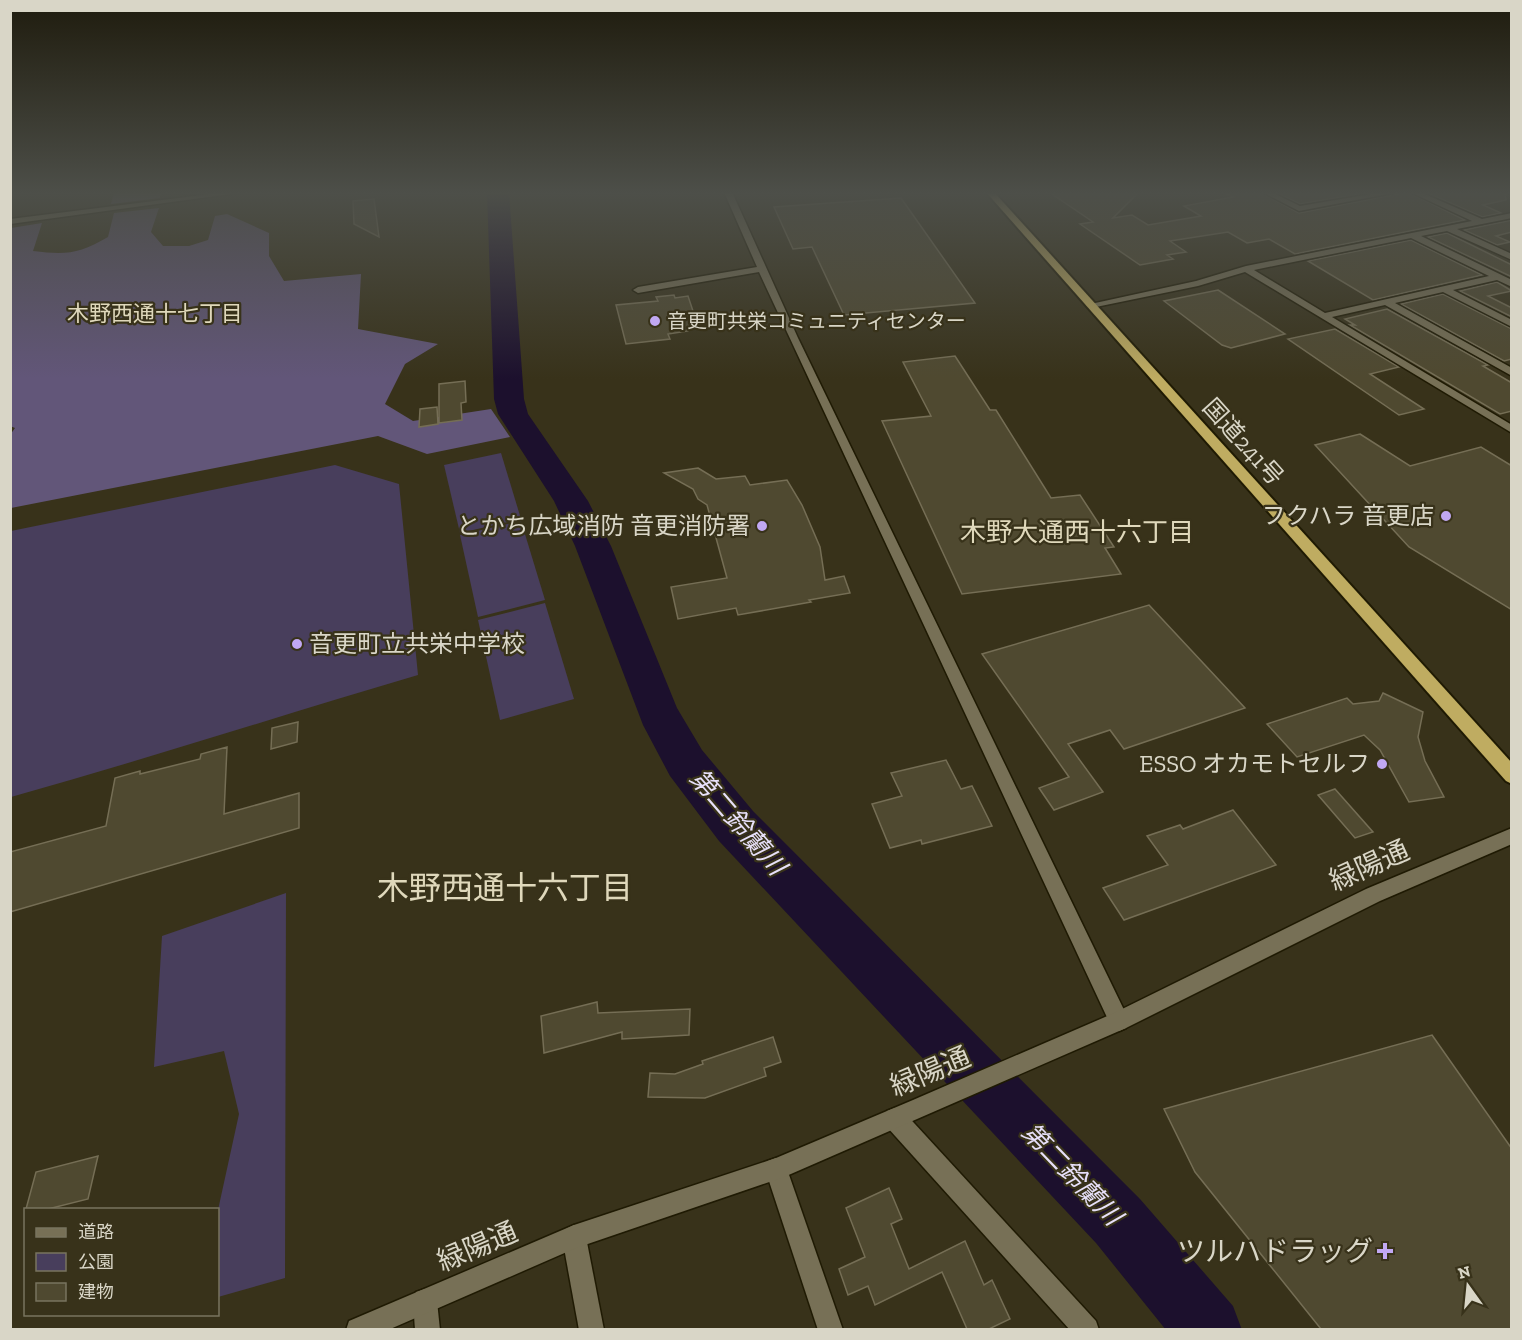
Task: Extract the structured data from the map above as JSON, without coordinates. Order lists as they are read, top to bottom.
{
  "streets": {
    "highway": ["国道241号"],
    "street": ["緑陽通"]
  },
  "districts": ["木野西通十七丁目", "木野大通西十六丁目", "木野西通十六丁目"],
  "water": ["第二鈴蘭川"],
  "places": {
    "other": [
      "音更町共栄コミュニティセンター",
      "フクハラ 音更店",
      "とかち広域消防 音更消防署",
      "音更町立共栄中学校",
      "ESSO オカモトセルフ"
    ],
    "health": ["ツルハドラッグ"]
  },
  "legend": ["道路", "公園", "建物"],
  "north": "top"
}
